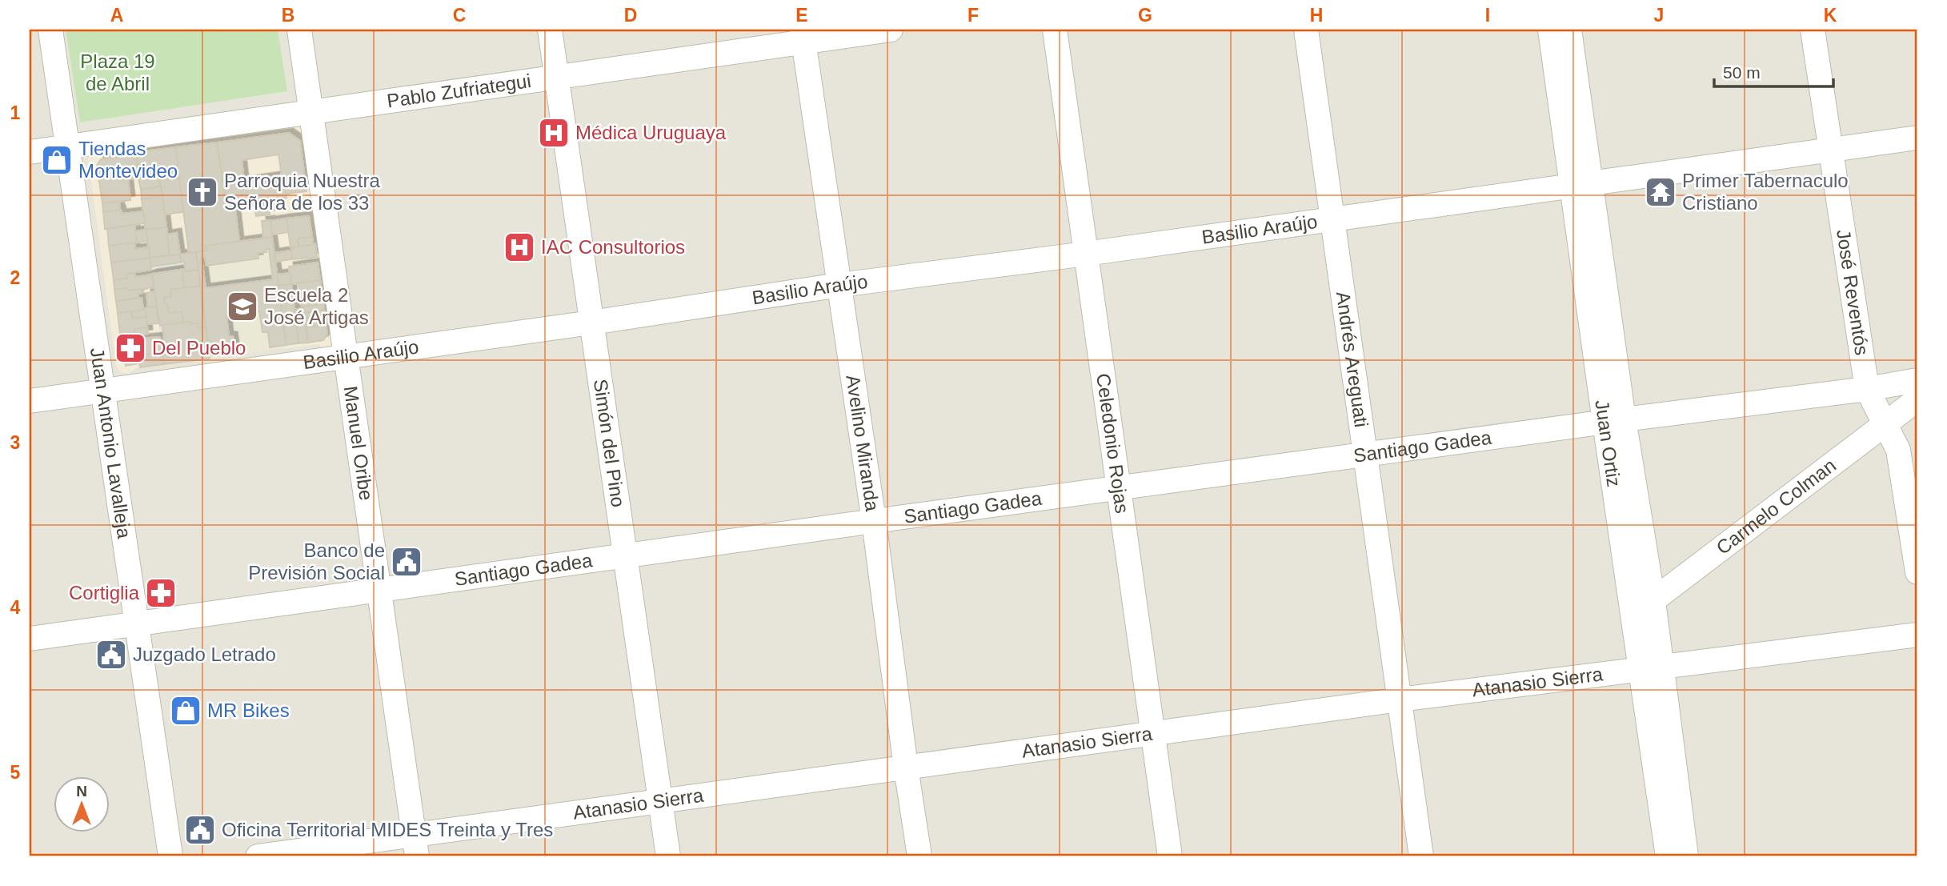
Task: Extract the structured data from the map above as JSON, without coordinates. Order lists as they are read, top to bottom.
{
  "streets": {
    "street": [
      "Pablo Zufriategui",
      "Basilio Araújo",
      "José Reventós",
      "Andrés Areguati",
      "Avelino Miranda",
      "Celedonio Rojas",
      "Juan Antonio Lavalleja",
      "Manuel Oribe",
      "Simón del Pino",
      "Juan Ortiz",
      "Santiago Gadea",
      "Carmelo Colman",
      "Atanasio Sierra"
    ]
  },
  "crossings": [
    ["Pablo Zufriategui", "Avelino Miranda"],
    ["Pablo Zufriategui", "Juan Antonio Lavalleja"],
    ["Pablo Zufriategui", "Manuel Oribe"],
    ["Pablo Zufriategui", "Simón del Pino"],
    ["Basilio Araújo", "José Reventós"],
    ["Basilio Araújo", "Andrés Areguati"],
    ["Basilio Araújo", "Avelino Miranda"],
    ["Basilio Araújo", "Celedonio Rojas"],
    ["Basilio Araújo", "Juan Antonio Lavalleja"],
    ["Basilio Araújo", "Manuel Oribe"],
    ["Basilio Araújo", "Simón del Pino"],
    ["Basilio Araújo", "Juan Ortiz"],
    ["José Reventós", "Santiago Gadea"],
    ["José Reventós", "Carmelo Colman"],
    ["Andrés Areguati", "Santiago Gadea"],
    ["Andrés Areguati", "Atanasio Sierra"],
    ["Avelino Miranda", "Santiago Gadea"],
    ["Avelino Miranda", "Atanasio Sierra"],
    ["Celedonio Rojas", "Santiago Gadea"],
    ["Celedonio Rojas", "Atanasio Sierra"],
    ["Juan Antonio Lavalleja", "Santiago Gadea"],
    ["Manuel Oribe", "Santiago Gadea"],
    ["Manuel Oribe", "Atanasio Sierra"],
    ["Simón del Pino", "Santiago Gadea"],
    ["Simón del Pino", "Atanasio Sierra"],
    ["Juan Ortiz", "Santiago Gadea"],
    ["Juan Ortiz", "Carmelo Colman"],
    ["Juan Ortiz", "Atanasio Sierra"]
  ],
  "parks": ["Plaza 19 de Abril"],
  "places": {
    "hospital": ["Médica Uruguaya", "IAC Consultorios"],
    "shop": ["Tiendas Montevideo", "MR Bikes"],
    "church": ["Parroquia Nuestra Señora de los 33"],
    "temple": ["Primer Tabernaculo Cristiano"],
    "school or university": ["Escuela 2 José Artigas"],
    "pharmacy": ["Del Pueblo", "Cortiglia"],
    "public building": ["Banco de Previsión Social", "Juzgado Letrado", "Oficina Territorial MIDES Treinta y Tres"]
  },
  "scale_bar": "50 m",
  "north": "top",
  "grid": {
    "columns": [
      "A",
      "B",
      "C",
      "D",
      "E",
      "F",
      "G",
      "H",
      "I",
      "J",
      "K"
    ],
    "rows": [
      "1",
      "2",
      "3",
      "4",
      "5"
    ]
  }
}
